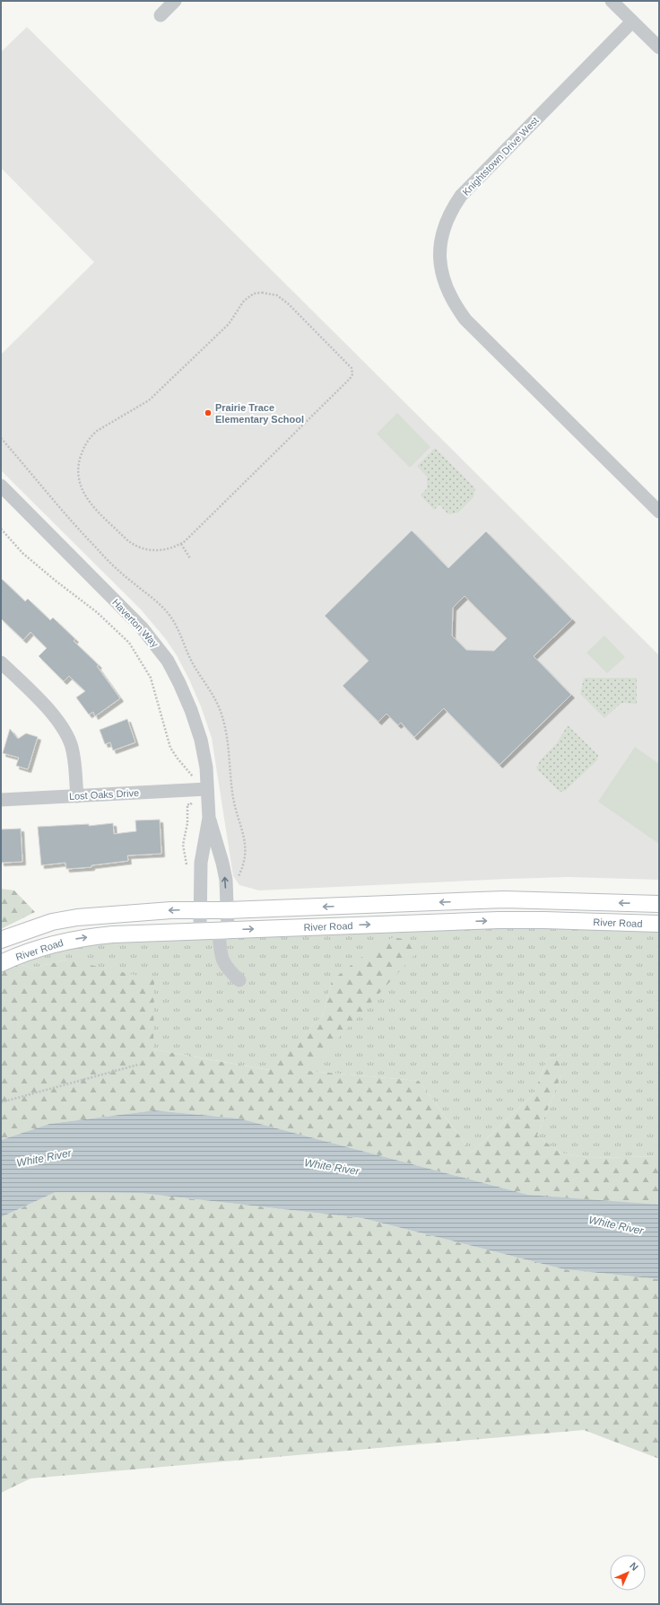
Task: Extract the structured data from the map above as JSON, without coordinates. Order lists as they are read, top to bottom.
{
  "streets": {
    "main road": ["River Road"],
    "street": ["Knightstown Drive West", "Haverton Way", "Lost Oaks Drive"]
  },
  "crossings": [
    ["Haverton Way", "Lost Oaks Drive"],
    ["Haverton Way", "River Road"]
  ],
  "water": ["White River"],
  "places": ["Prairie Trace Elementary School"],
  "north": "top right"
}
